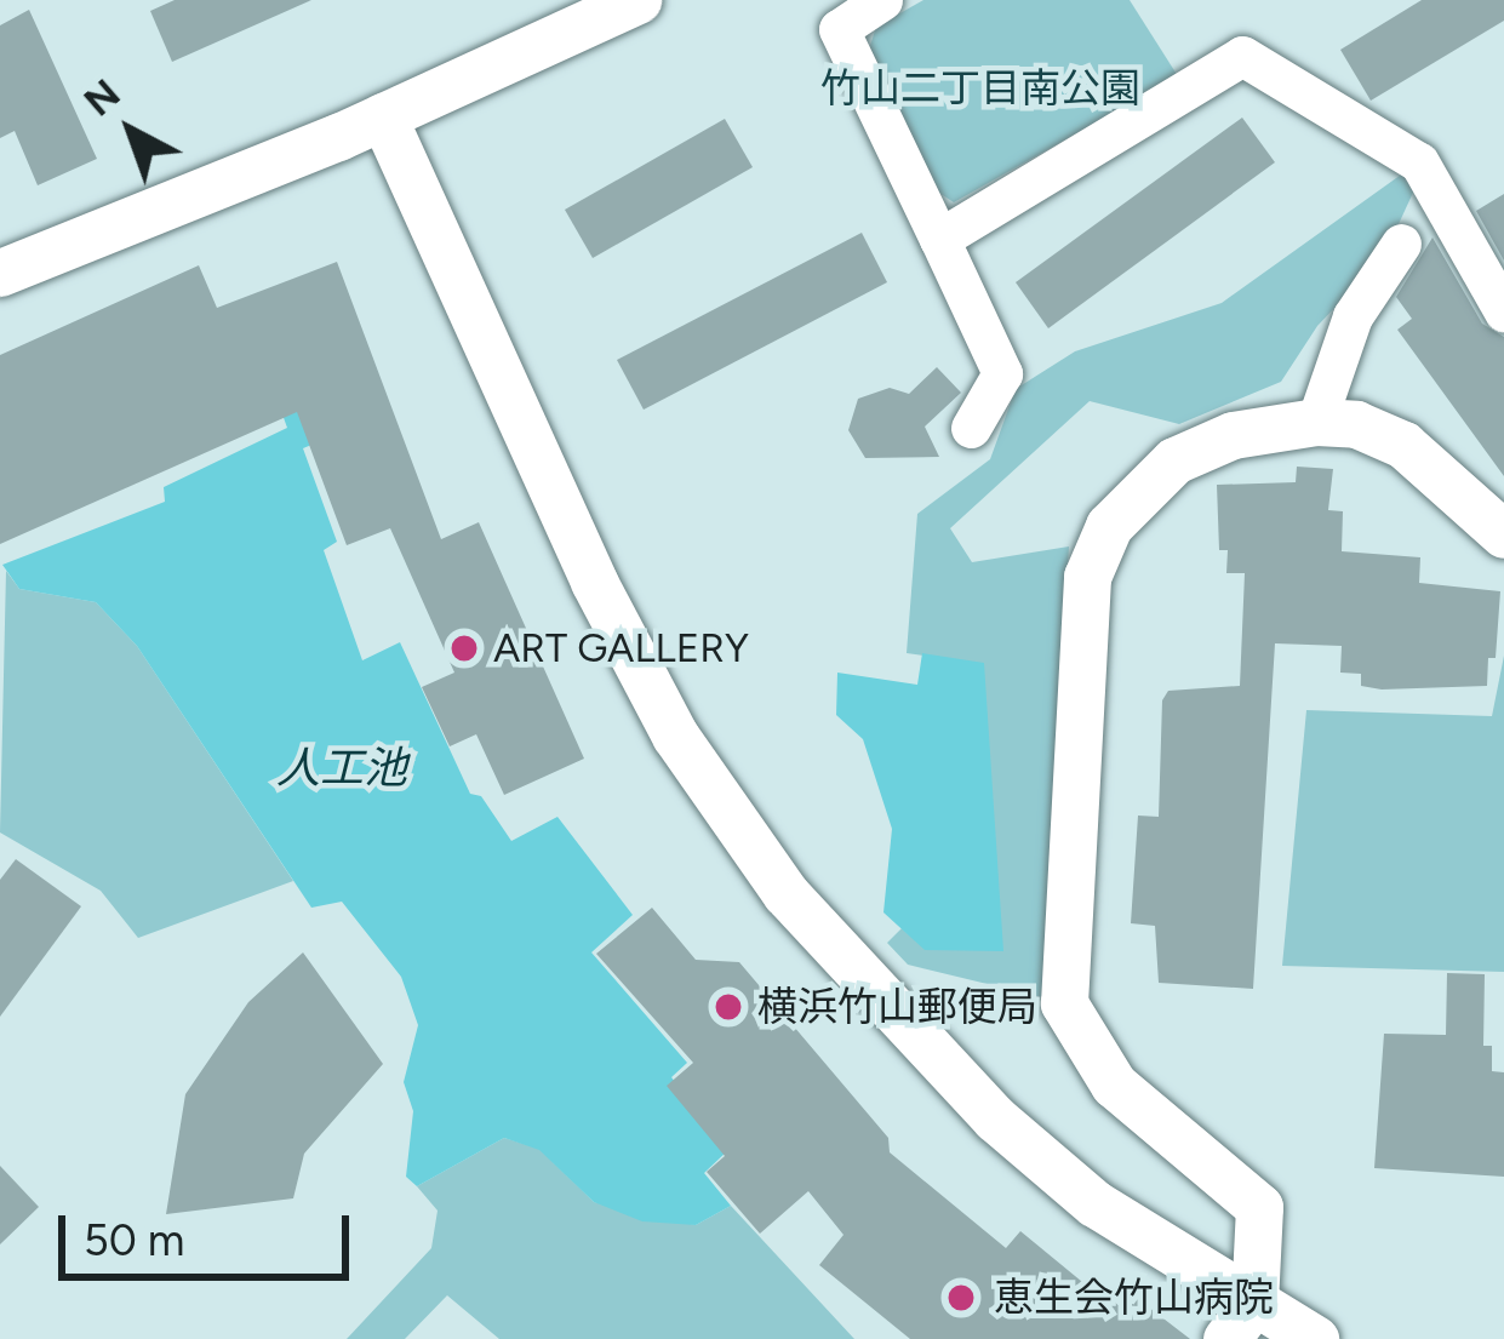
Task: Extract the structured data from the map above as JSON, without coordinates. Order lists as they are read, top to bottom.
{
  "water": ["人工池"],
  "parks": ["竹山二丁目南公園"],
  "places": ["ART GALLERY", "横浜竹山郵便局", "恵生会竹山病院"],
  "scale_bar": "50 m",
  "north": "top left"
}
